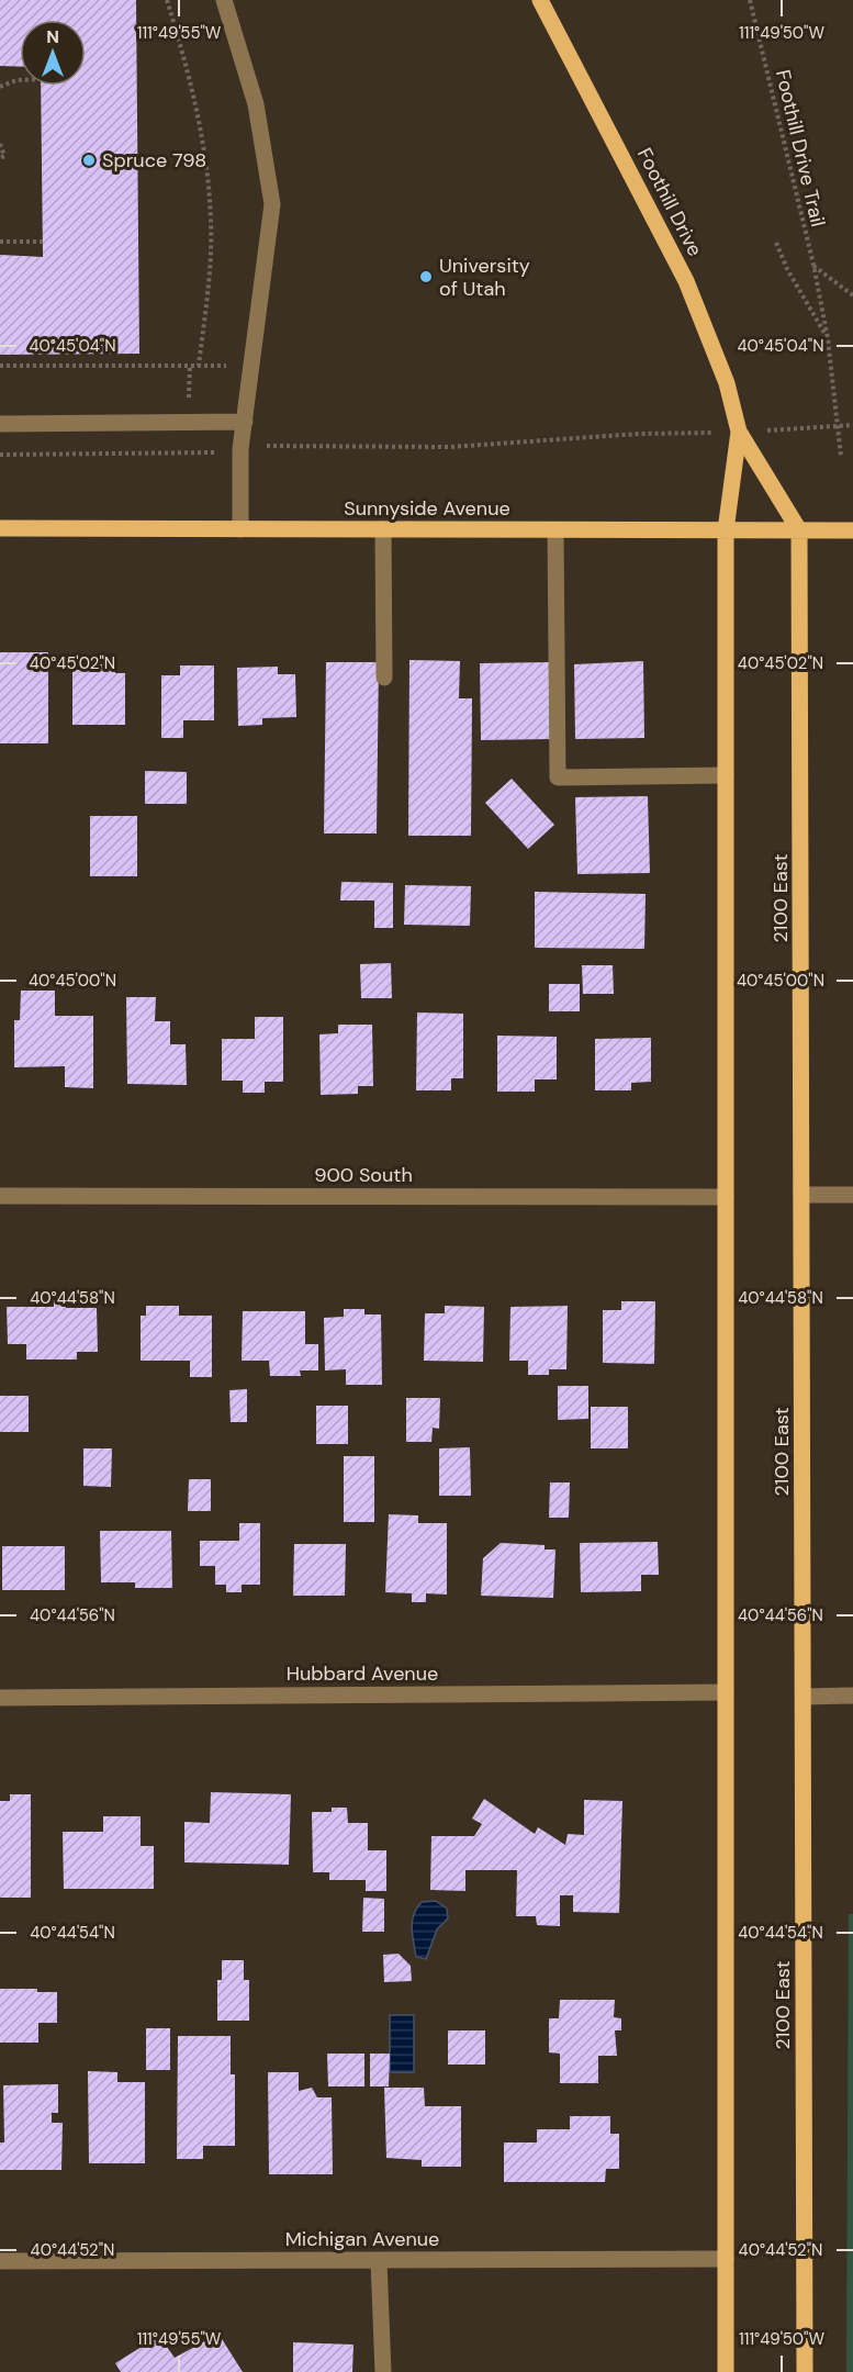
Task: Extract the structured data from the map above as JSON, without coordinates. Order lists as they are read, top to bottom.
{
  "streets": {
    "main road": ["Foothill Drive", "Sunnyside Avenue", "2100 East"],
    "street": ["900 South", "Hubbard Avenue", "Michigan Avenue"],
    "path": ["Foothill Drive Trail"]
  },
  "crossings": [
    ["Foothill Drive", "Sunnyside Avenue"],
    ["Foothill Drive", "2100 East"],
    ["Sunnyside Avenue", "2100 East"]
  ],
  "places": ["Spruce 798", "University of Utah"],
  "north": "top",
  "coordinates": [
    "111°49'55\"W",
    "111°49'50\"W",
    "40°45'04\"N",
    "40°45'02\"N",
    "40°45'00\"N",
    "40°44'58\"N",
    "40°44'56\"N",
    "40°44'54\"N",
    "40°44'52\"N"
  ]
}
